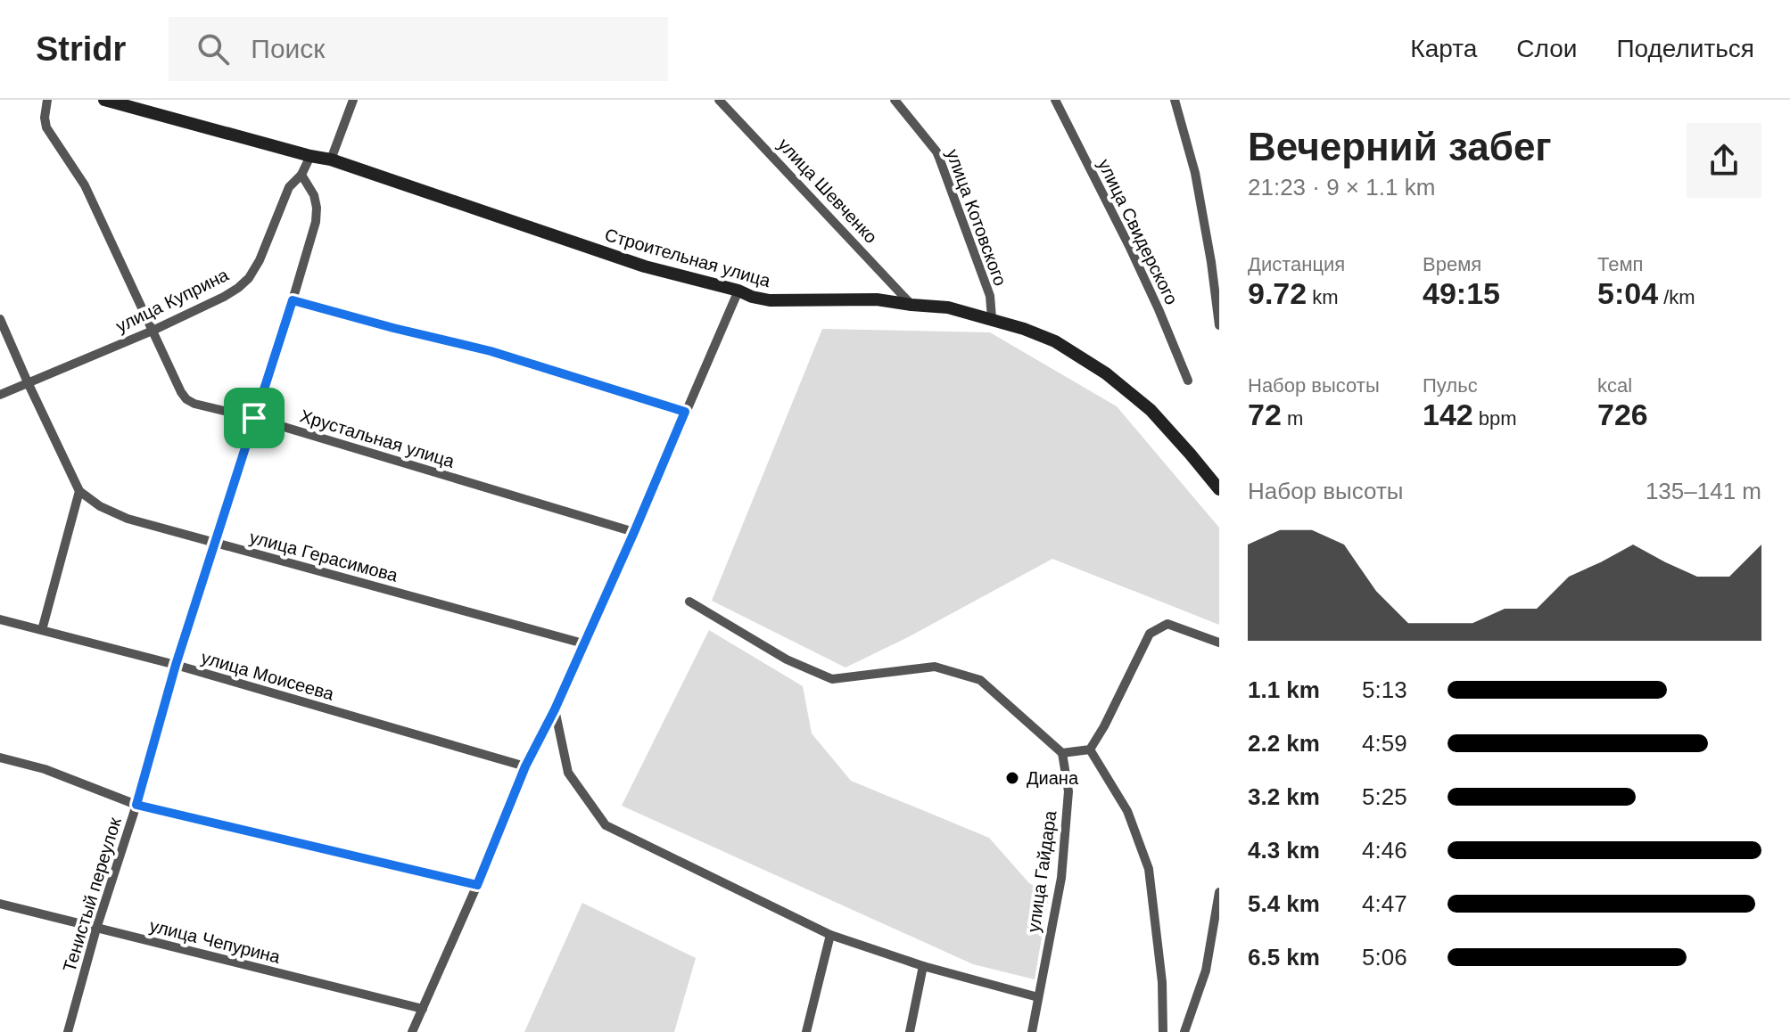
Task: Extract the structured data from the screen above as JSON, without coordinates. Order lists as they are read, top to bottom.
{
  "streets": {
    "main road": ["Строительная улица"],
    "street": [
      "улица Шевченко",
      "улица Котовского",
      "улица Свидерского",
      "улица Куприна",
      "Хрустальная улица",
      "улица Герасимова",
      "улица Моисеева",
      "улица Гайдара",
      "Тенистый переулок",
      "улица Чепурина"
    ]
  },
  "crossings": [
    ["улица Шевченко", "Строительная улица"],
    ["улица Котовского", "Строительная улица"],
    ["улица Куприна", "Хрустальная улица"],
    ["улица Куприна", "Тенистый переулок"],
    ["Хрустальная улица", "Тенистый переулок"],
    ["улица Герасимова", "Тенистый переулок"],
    ["улица Моисеева", "Тенистый переулок"],
    ["Тенистый переулок", "улица Чепурина"]
  ],
  "places": ["Диана"],
  "page": {
    "header": "Stridr",
    "search": "Поиск",
    "nav": ["Карта", "Слои", "Поделиться"],
    "heading": ["Вечерний забег", "21:23 · 9 × 1.1 km"],
    "stats": [
      ["Дистанция", "9.72 km"],
      ["Время", "49:15"],
      ["Темп", "5:04 /km"],
      ["Набор высоты", "72 m"],
      ["Пульс", "142 bpm"],
      ["kcal", "726"]
    ],
    "chart": ["Набор высоты", "135–141 m"],
    "list": [
      {
        "name": "1.1 km",
        "note": "5:13"
      },
      {
        "name": "2.2 km",
        "note": "4:59"
      },
      {
        "name": "3.2 km",
        "note": "5:25"
      },
      {
        "name": "4.3 km",
        "note": "4:46"
      },
      {
        "name": "5.4 km",
        "note": "4:47"
      },
      {
        "name": "6.5 km",
        "note": "5:06"
      }
    ]
  }
}
